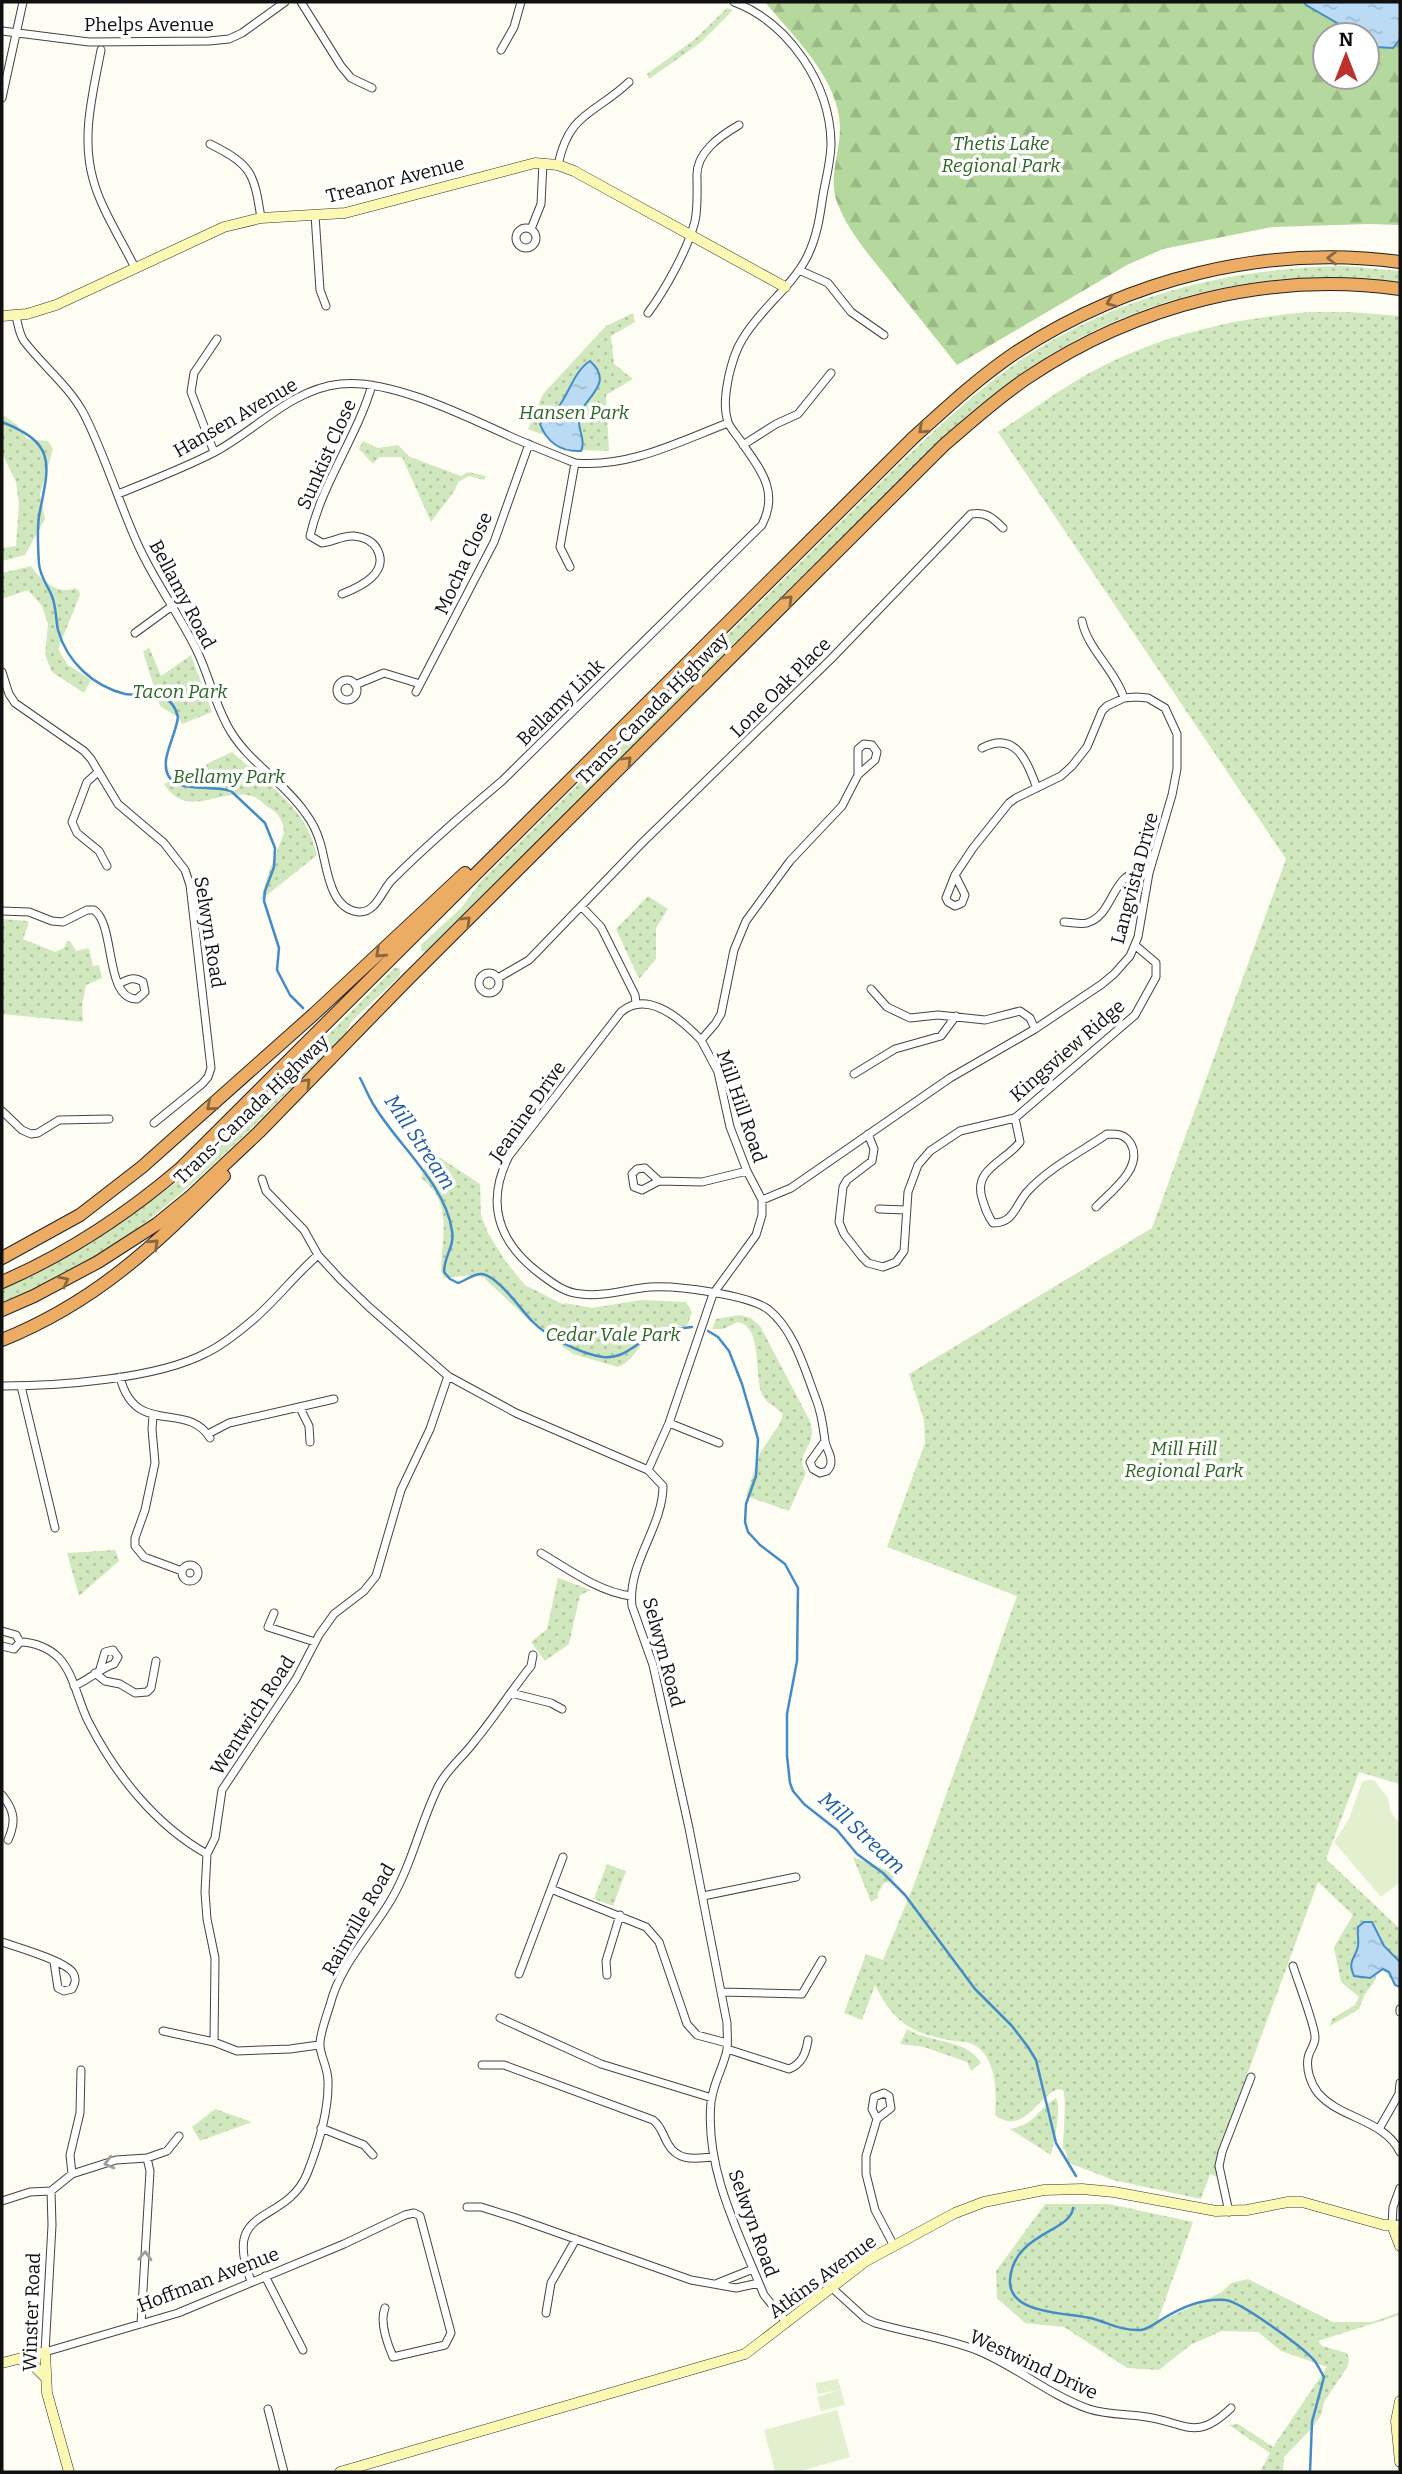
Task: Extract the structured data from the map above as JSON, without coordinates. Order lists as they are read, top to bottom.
{
  "streets": {
    "highway": ["Trans-Canada Highway"],
    "street": [
      "Phelps Avenue",
      "Treanor Avenue",
      "Hansen Avenue",
      "Sunkist Close",
      "Mocha Close",
      "Bellamy Road",
      "Lone Oak Place",
      "Bellamy Link",
      "Langvista Drive",
      "Selwyn Road",
      "Kingsview Ridge",
      "Mill Hill Road",
      "Jeanine Drive",
      "Wentwich Road",
      "Rainville Road",
      "Atkins Avenue",
      "Hoffman Avenue",
      "Winster Road",
      "Westwind Drive"
    ]
  },
  "crossings": [
    ["Treanor Avenue", "Bellamy Road"],
    ["Hansen Avenue", "Sunkist Close"],
    ["Hansen Avenue", "Mocha Close"],
    ["Hansen Avenue", "Bellamy Road"],
    ["Bellamy Road", "Bellamy Link"],
    ["Langvista Drive", "Kingsview Ridge"],
    ["Langvista Drive", "Mill Hill Road"],
    ["Selwyn Road", "Atkins Avenue"],
    ["Rainville Road", "Hoffman Avenue"],
    ["Atkins Avenue", "Westwind Drive"],
    ["Hoffman Avenue", "Winster Road"]
  ],
  "water": ["Mill Stream"],
  "parks": [
    "Thetis Lake Regional Park",
    "Hansen Park",
    "Tacon Park",
    "Bellamy Park",
    "Cedar Vale Park",
    "Mill Hill Regional Park"
  ],
  "north": "top"
}
